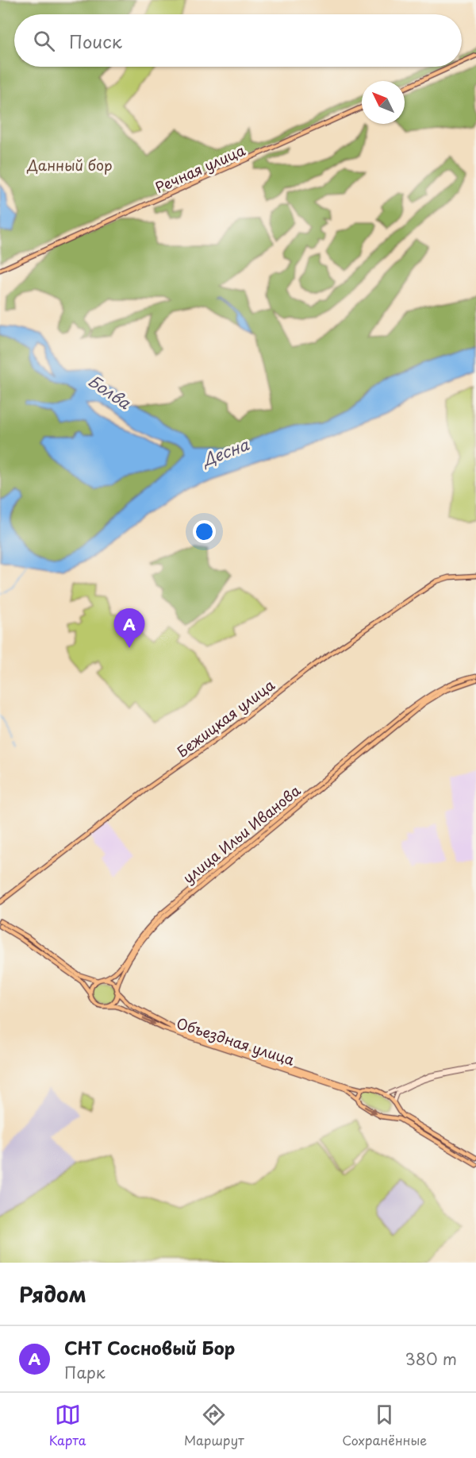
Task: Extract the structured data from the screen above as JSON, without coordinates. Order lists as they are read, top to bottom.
{
  "streets": {
    "main road": [
      "Речная улица",
      "Бежицкая улица",
      "улица Ильи Иванова",
      "Объездная улица"
    ]
  },
  "crossings": [
    ["улица Ильи Иванова", "Объездная улица"]
  ],
  "water": ["Болва", "Десна"],
  "parks": ["Данный бор"],
  "north": "top left",
  "page": {
    "search": "Поиск",
    "pins": "A",
    "heading": "Рядом",
    "list": [
      {
        "mark": "A",
        "name": "СНТ Сосновый Бор",
        "note": "Парк",
        "value": "380 m"
      }
    ],
    "nav": ["Карта", "Маршрут", "Сохранённые"]
  }
}
